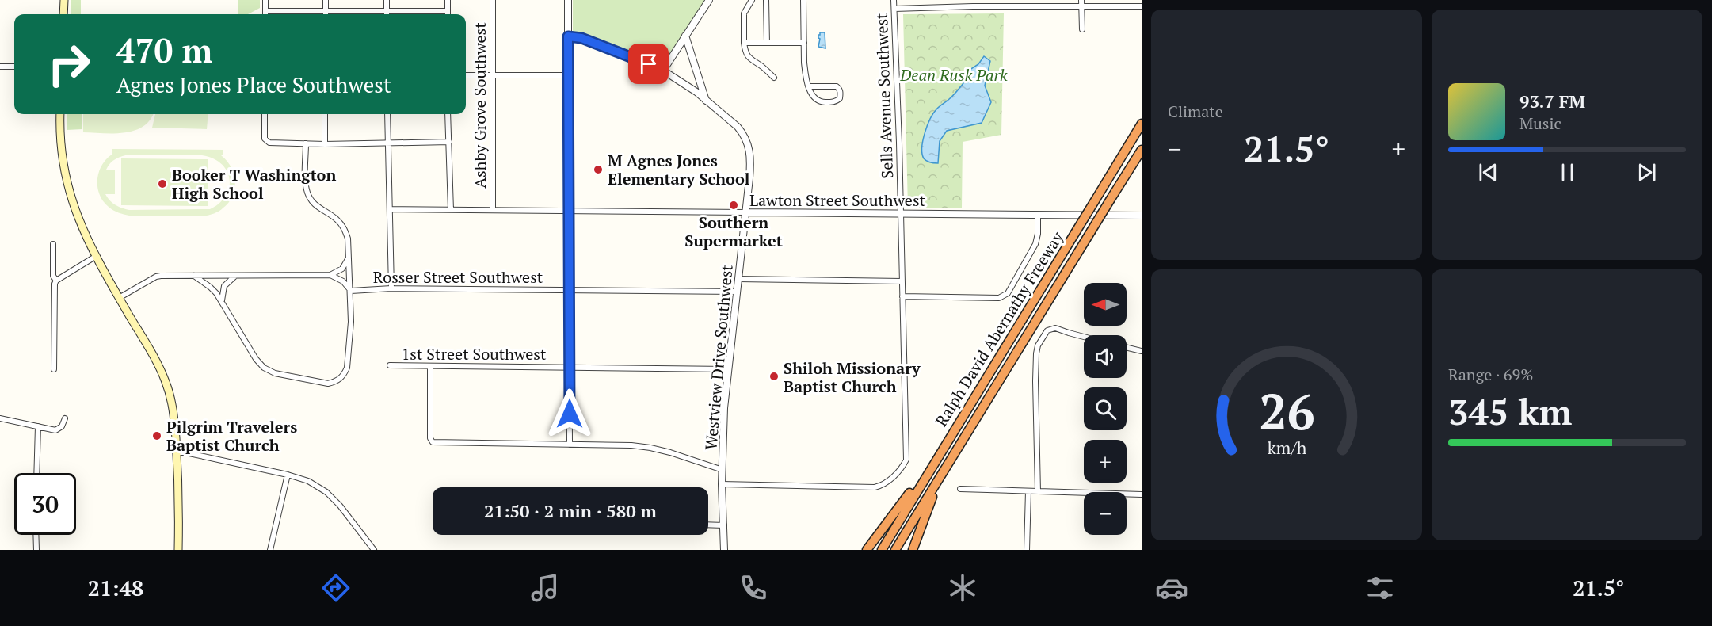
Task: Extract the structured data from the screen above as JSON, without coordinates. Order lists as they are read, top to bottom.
{
  "streets": {
    "highway": ["Ralph David Abernathy Freeway"],
    "street": [
      "Sells Avenue Southwest",
      "Ashby Grove Southwest",
      "Lawton Street Southwest",
      "Rosser Street Southwest",
      "1st Street Southwest",
      "Westview Drive Southwest"
    ]
  },
  "crossings": [
    ["Sells Avenue Southwest", "Lawton Street Southwest"],
    ["Sells Avenue Southwest", "Westview Drive Southwest"],
    ["Ashby Grove Southwest", "Lawton Street Southwest"],
    ["Lawton Street Southwest", "Westview Drive Southwest"],
    ["Rosser Street Southwest", "Westview Drive Southwest"],
    ["1st Street Southwest", "Westview Drive Southwest"]
  ],
  "parks": ["Dean Rusk Park"],
  "places": [
    "M Agnes Jones Elementary School",
    "Booker T Washington High School",
    "Southern Supermarket",
    "Shiloh Missionary Baptist Church",
    "Pilgrim Travelers Baptist Church"
  ],
  "north": "left",
  "page": {
    "tile": [
      "Climate",
      ["Range · 69%", "345 km"]
    ],
    "turn": ["470 m", "Agnes Jones Place Southwest"],
    "song": ["93.7 FM", "Music"],
    "heat": ["−", "21.5°", "+"],
    "map_buttons": ["+", "−"],
    "limit": "30",
    "trip": "21:50 · 2 min · 580 m",
    "tabs": ["21:48", "21.5°"],
    "gauge": ["26", "km/h"]
  }
}
